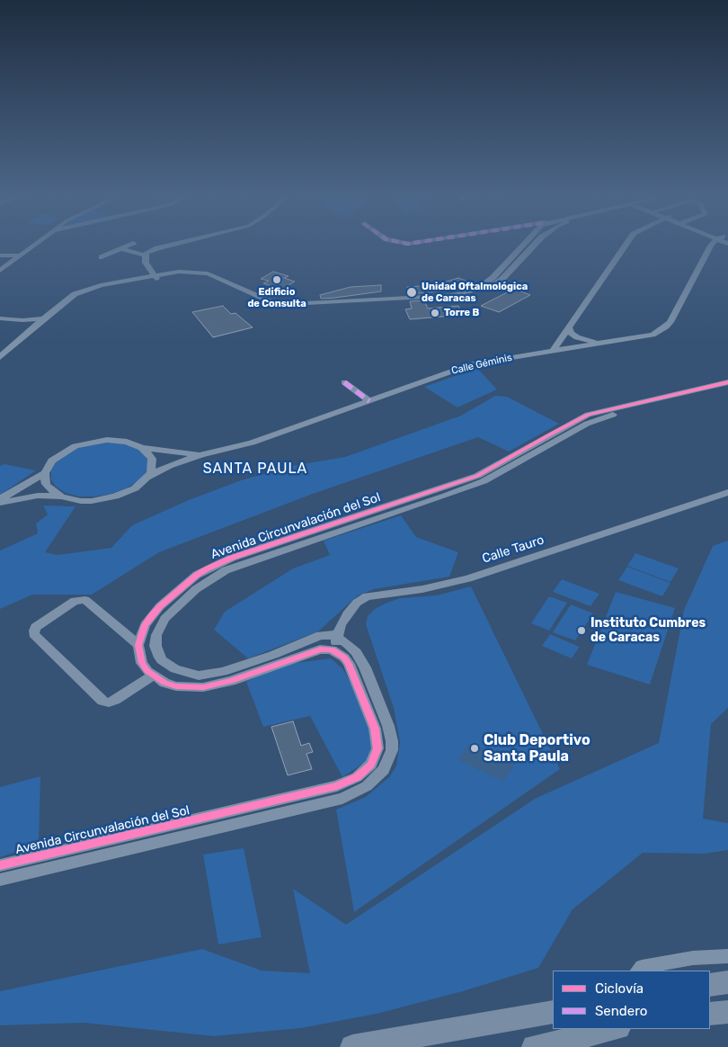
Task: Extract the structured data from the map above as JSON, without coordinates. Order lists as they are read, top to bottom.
{
  "streets": {
    "street": ["Calle Géminis", "Avenida Circunvalación del Sol", "Calle Tauro"]
  },
  "crossings": [
    ["Avenida Circunvalación del Sol", "Calle Tauro"]
  ],
  "districts": ["SANTA PAULA"],
  "places": [
    "Edificio de Consulta",
    "Unidad Oftalmológica de Caracas",
    "Torre B",
    "Instituto Cumbres de Caracas",
    "Club Deportivo Santa Paula"
  ],
  "legend": ["Ciclovía", "Sendero"]
}
